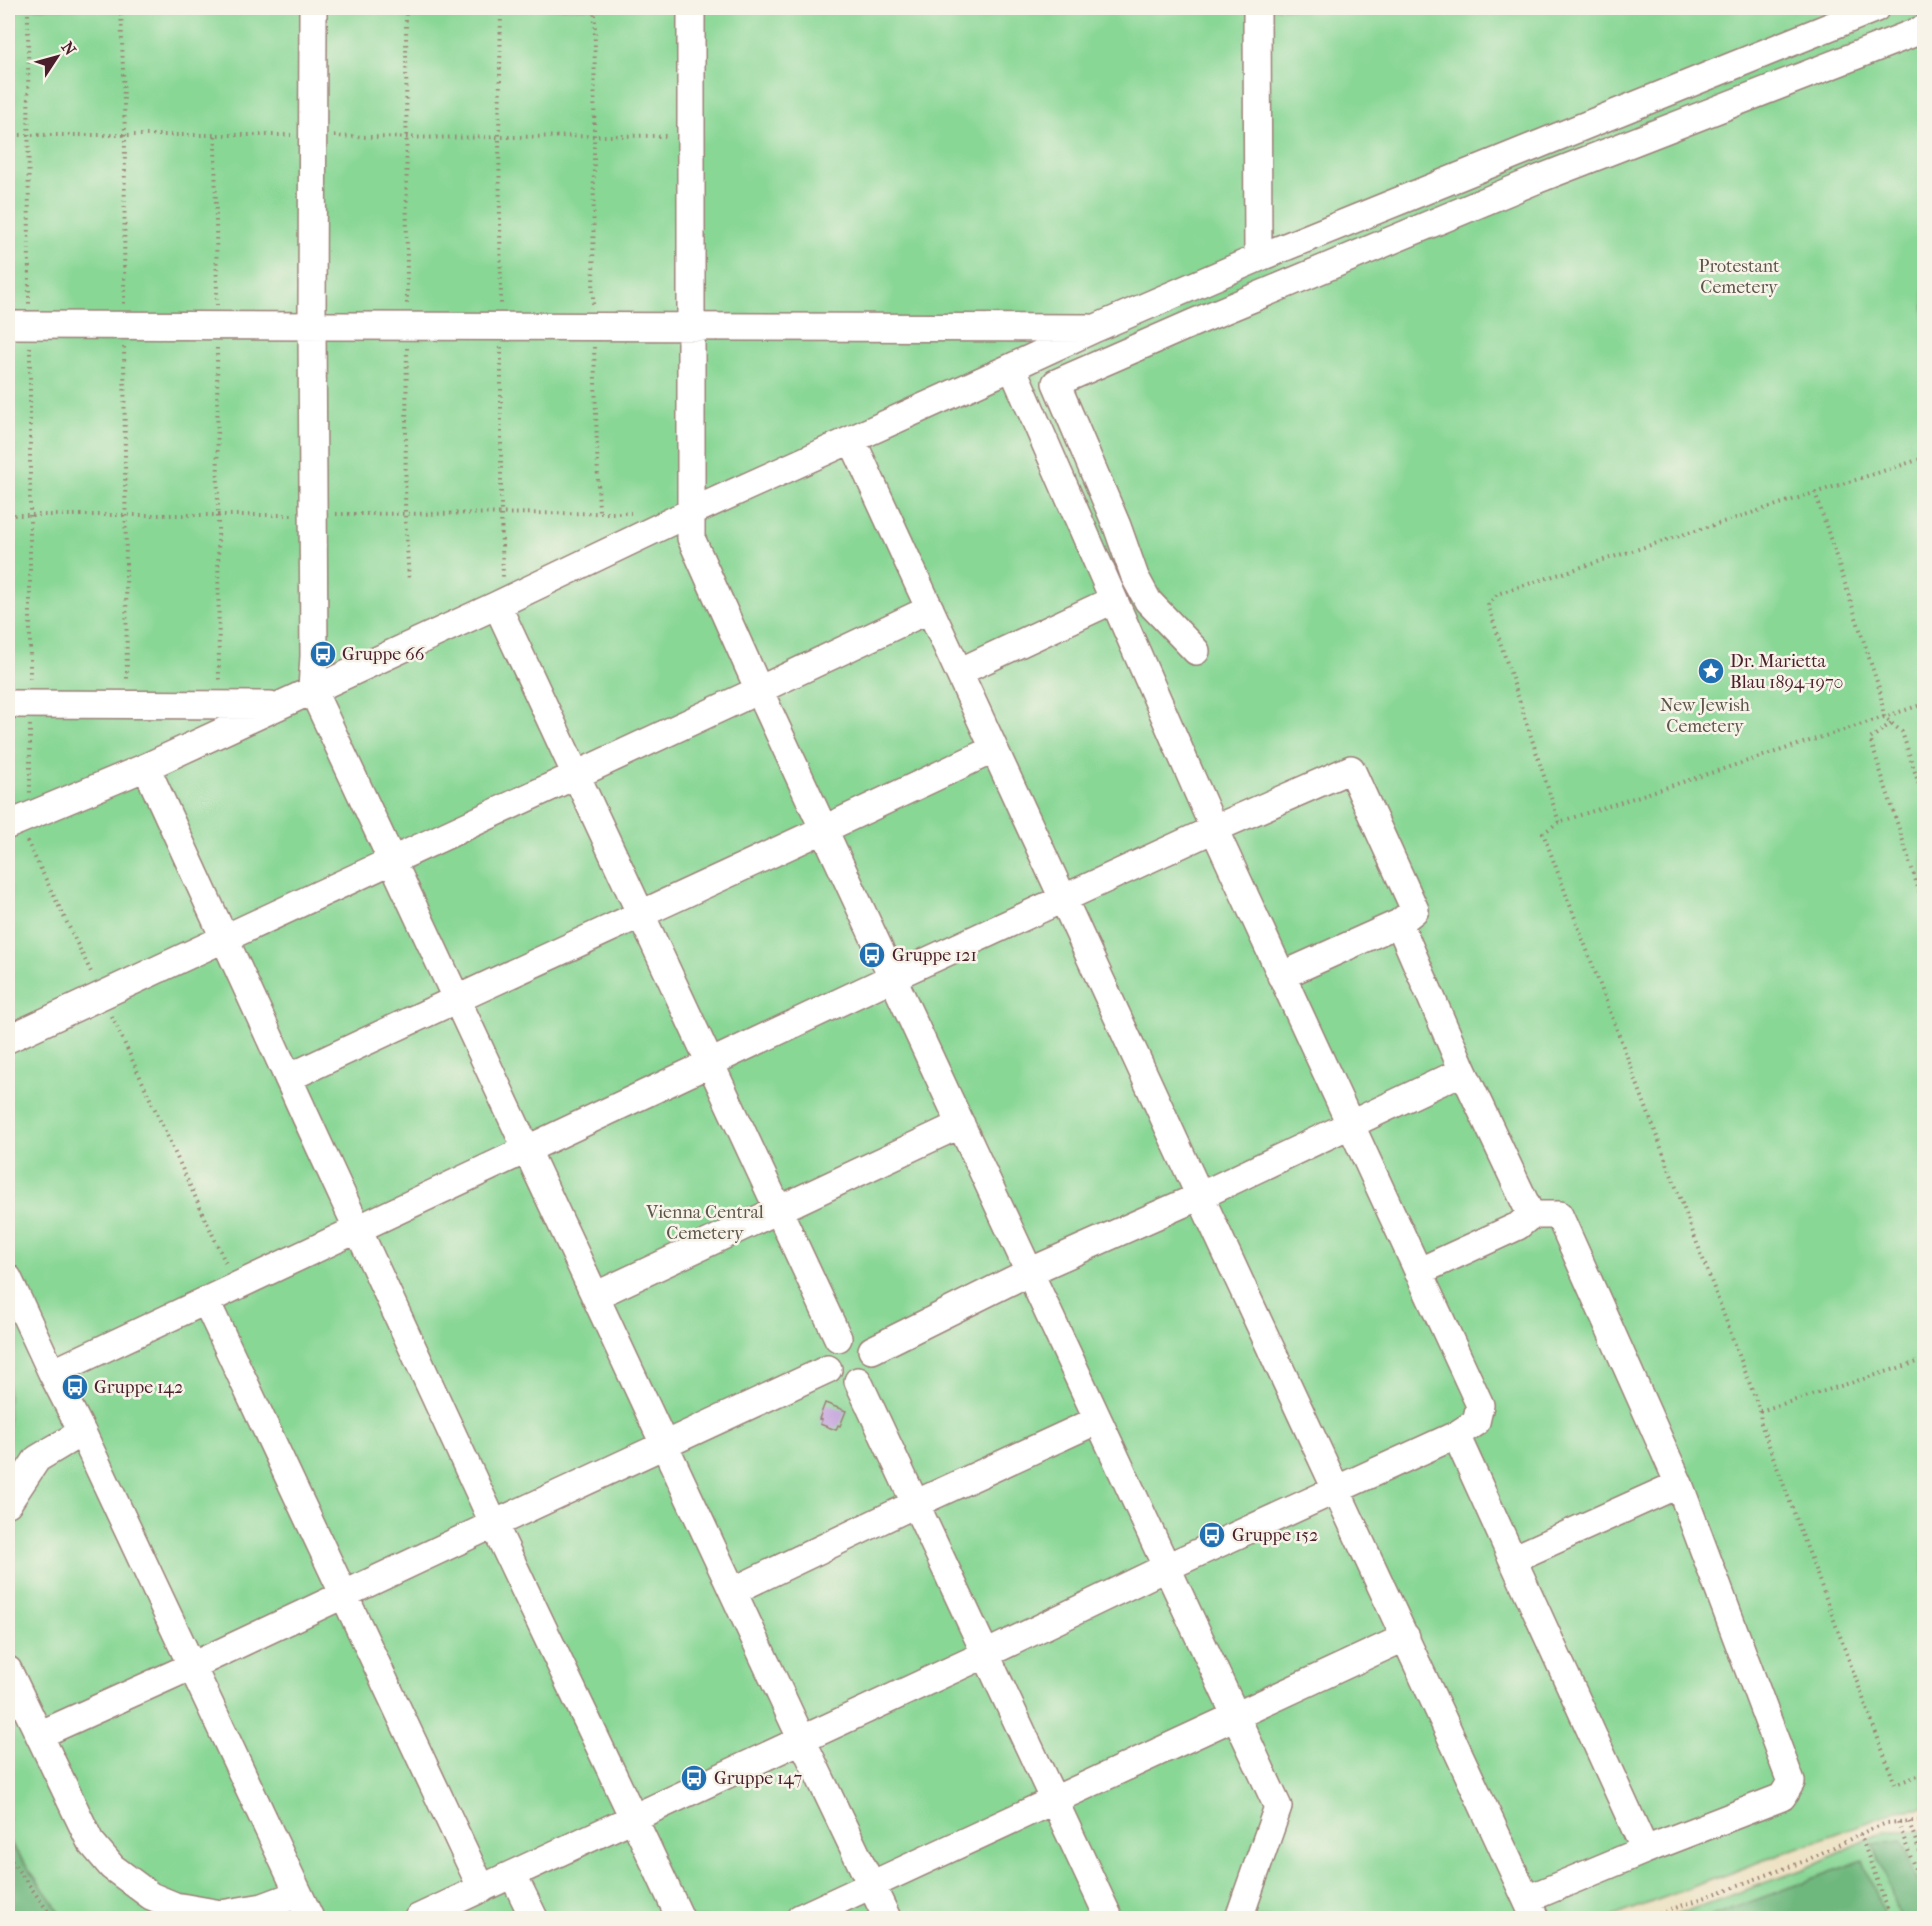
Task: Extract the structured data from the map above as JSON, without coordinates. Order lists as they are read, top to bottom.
{
  "parks": ["Protestant Cemetery", "New Jewish Cemetery", "Vienna Central Cemetery"],
  "places": {
    "bus stop": [
      "Gruppe 66",
      "Gruppe 121",
      "Gruppe 142",
      "Gruppe 152",
      "Gruppe 147"
    ],
    "place": ["Dr. Marietta Blau 1894-1970"]
  },
  "north": "top right"
}
